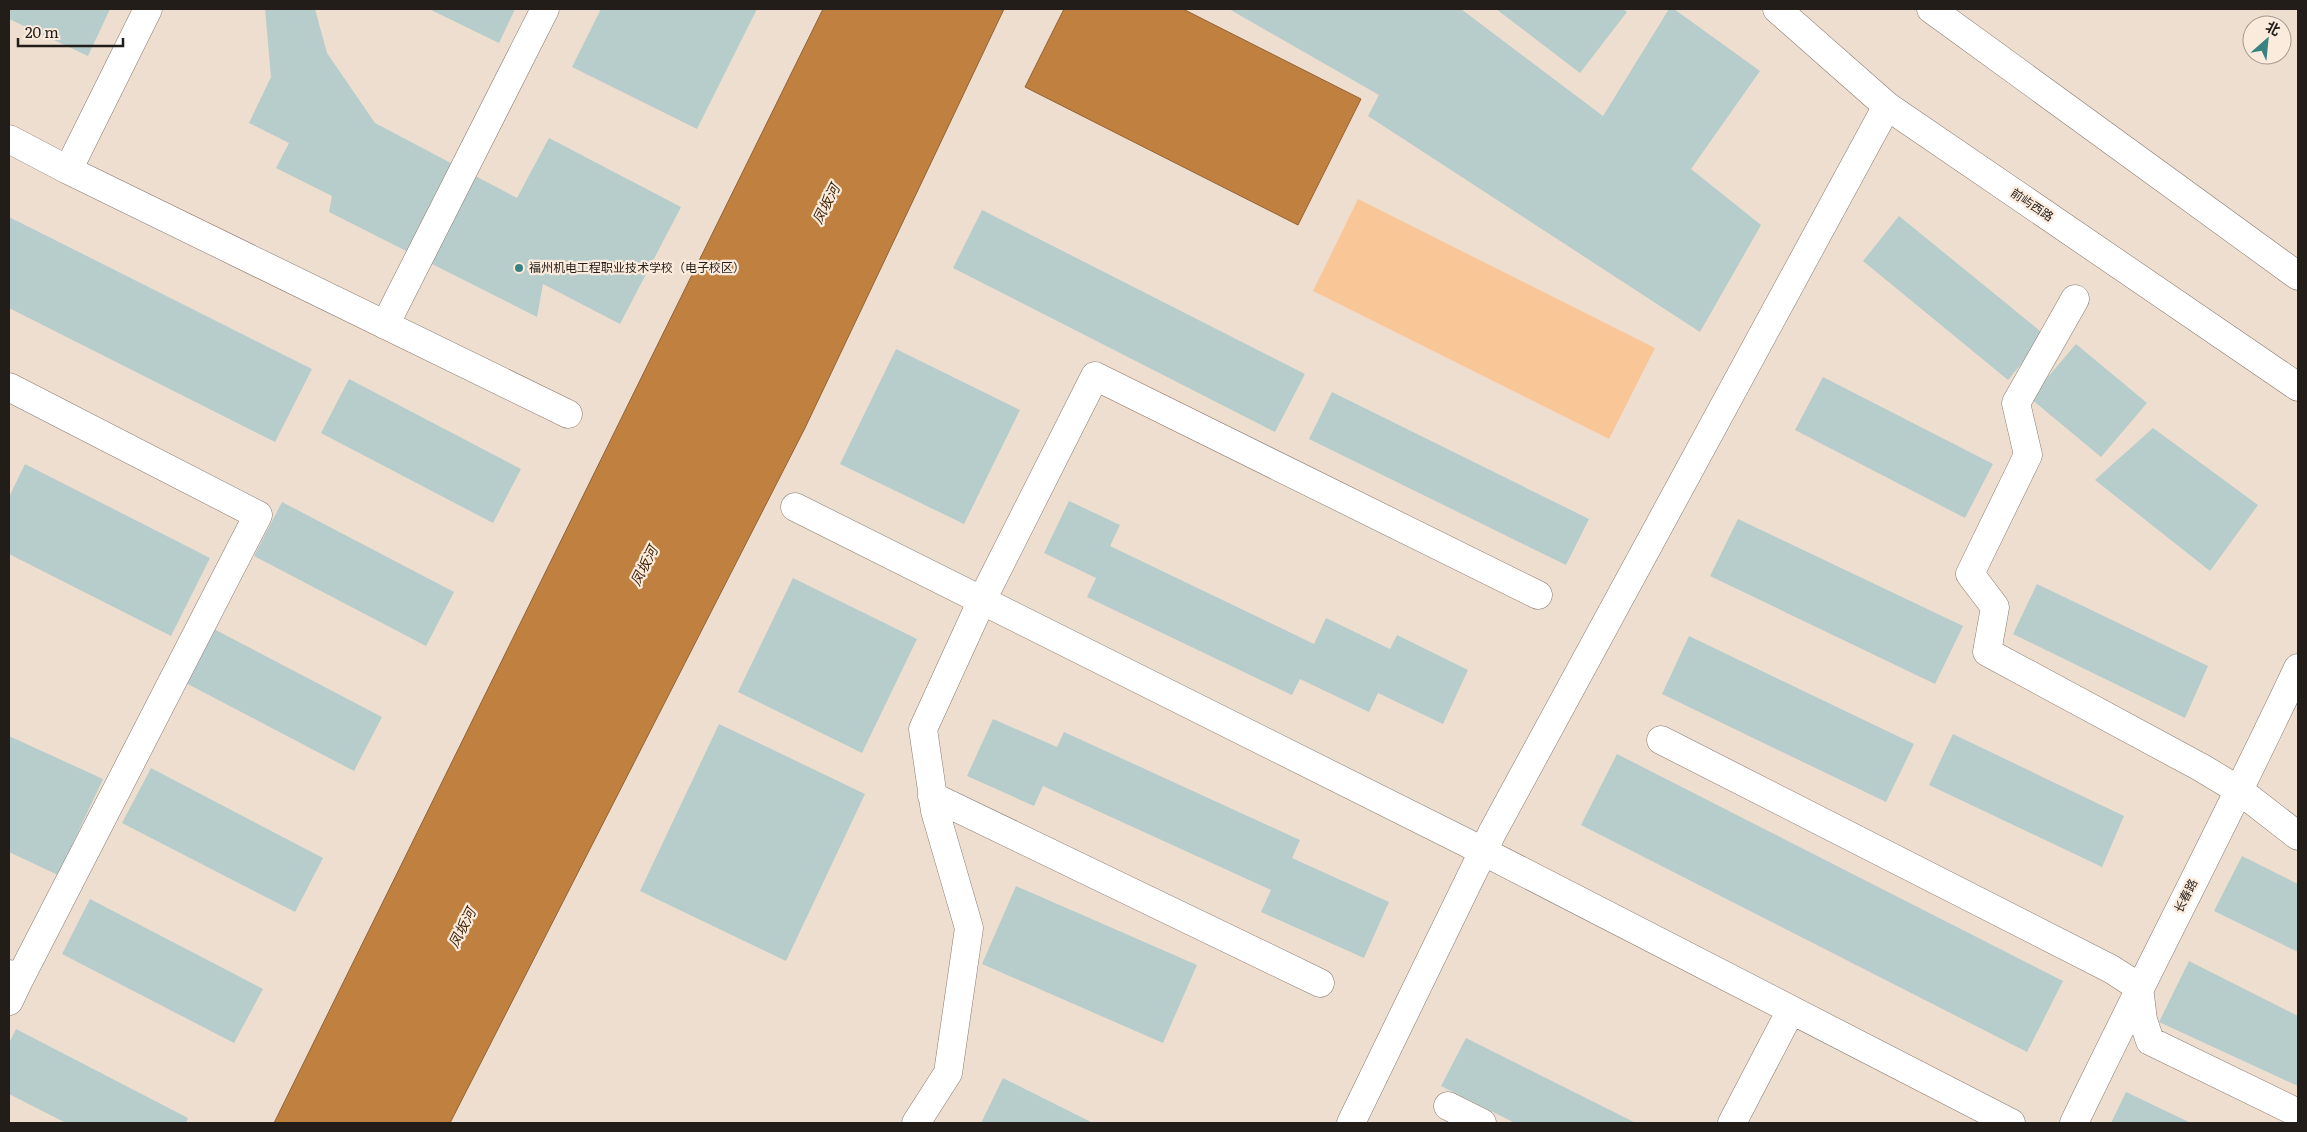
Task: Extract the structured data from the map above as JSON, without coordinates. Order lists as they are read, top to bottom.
{
  "streets": {
    "street": ["前屿西路", "长春路"]
  },
  "water": ["凤坂河"],
  "places": ["福州机电工程职业技术学校（电子校区）"],
  "scale_bar": "20 m",
  "north": "top right"
}
